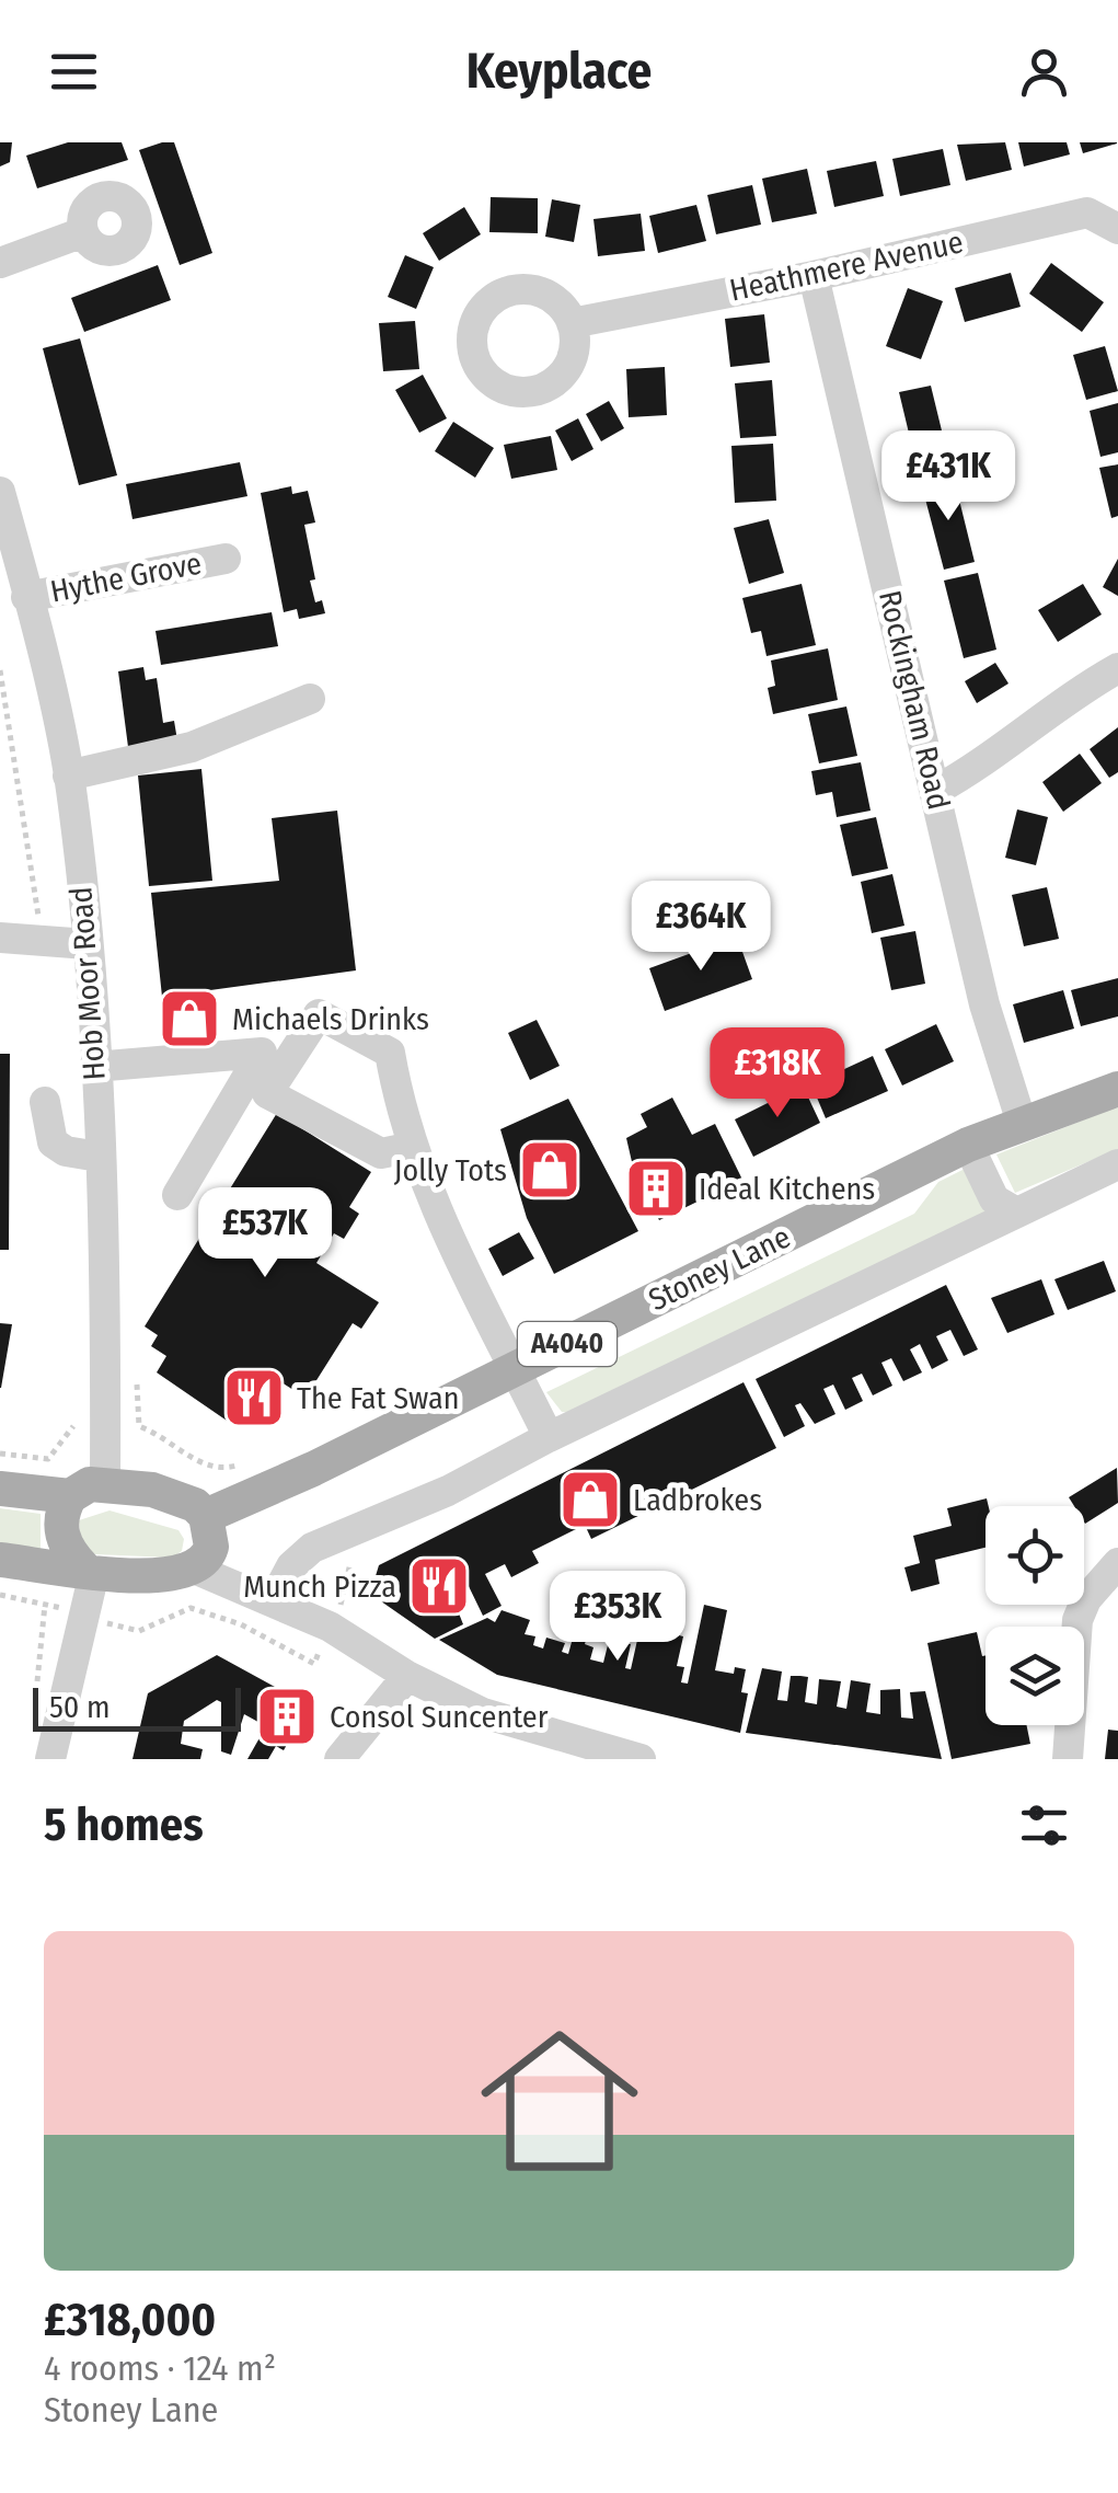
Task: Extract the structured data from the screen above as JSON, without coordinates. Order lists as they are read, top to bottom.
{
  "streets": {
    "main road": ["Stoney Lane", "A4040"],
    "street": [
      "Heathmere Avenue",
      "Hythe Grove",
      "Rockingham Road",
      "Hob Moor Road"
    ]
  },
  "crossings": [
    ["Heathmere Avenue", "Rockingham Road"],
    ["Hythe Grove", "Hob Moor Road"],
    ["Rockingham Road", "Stoney Lane"],
    ["Hob Moor Road", "Stoney Lane"]
  ],
  "places": {
    "shop": ["Michaels Drinks", "Jolly Tots", "Ladbrokes"],
    "building": ["Ideal Kitchens", "Consol Suncenter"],
    "restaurant": ["The Fat Swan", "Munch Pizza"]
  },
  "scale_bar": "50 m",
  "page": {
    "header": "Keyplace",
    "price": [
      "£431K",
      "£364K",
      "£318K",
      "£537K",
      "£353K"
    ],
    "scale": "50 m",
    "heading": "5 homes",
    "list": [
      {
        "name": "£318,000",
        "note": "4 rooms · 124 m² · Stoney Lane"
      }
    ]
  }
}
